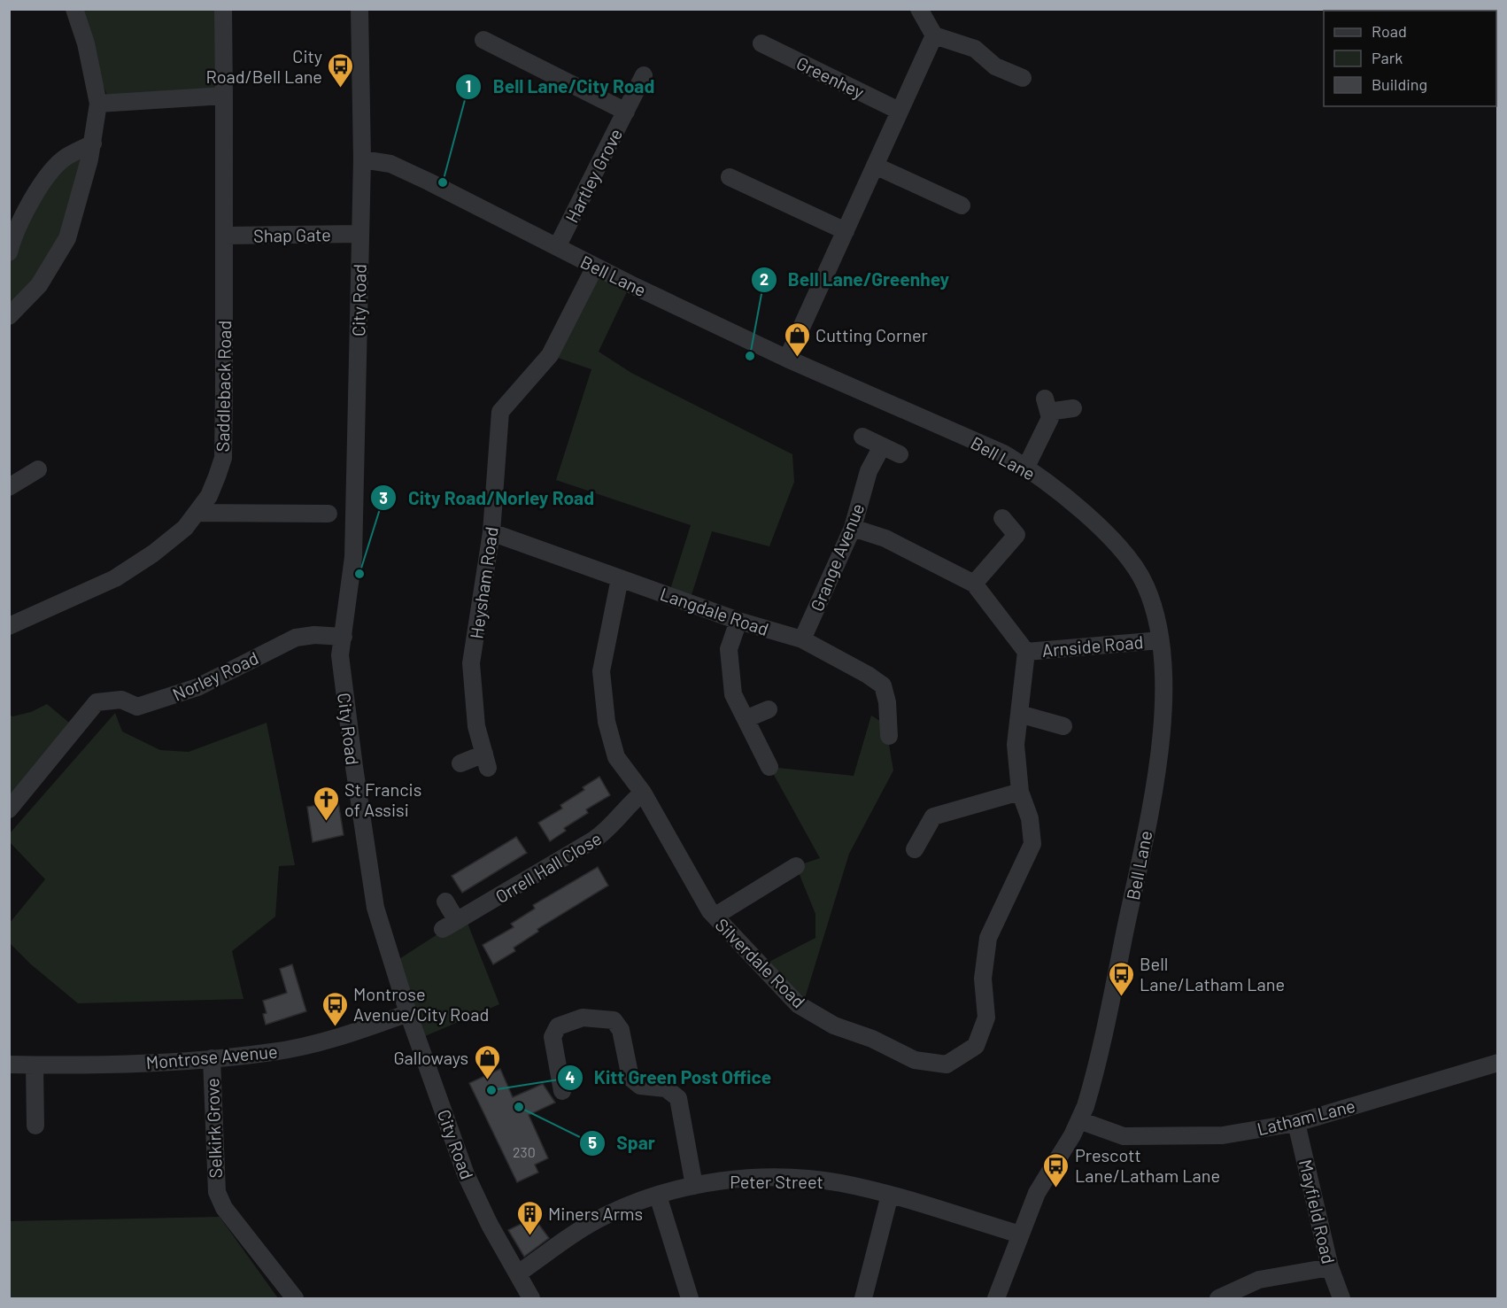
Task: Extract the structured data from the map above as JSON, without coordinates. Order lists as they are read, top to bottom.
{
  "streets": {
    "street": [
      "Greenhey",
      "Hartley Grove",
      "Shap Gate",
      "Bell Lane",
      "City Road",
      "Saddleback Road",
      "Grange Avenue",
      "Heysham Road",
      "Langdale Road",
      "Arnside Road",
      "Norley Road",
      "Orrell Hall Close",
      "Silverdale Road",
      "Montrose Avenue",
      "Latham Lane",
      "Selkirk Grove",
      "Peter Street",
      "Mayfield Road"
    ]
  },
  "crossings": [
    ["Hartley Grove", "Bell Lane"],
    ["Shap Gate", "City Road"],
    ["Shap Gate", "Saddleback Road"],
    ["Bell Lane", "City Road"],
    ["Bell Lane", "Heysham Road"],
    ["Bell Lane", "Arnside Road"],
    ["Bell Lane", "Latham Lane"],
    ["Bell Lane", "Peter Street"],
    ["City Road", "Norley Road"],
    ["City Road", "Montrose Avenue"],
    ["City Road", "Peter Street"],
    ["Grange Avenue", "Langdale Road"],
    ["Heysham Road", "Langdale Road"],
    ["Langdale Road", "Silverdale Road"],
    ["Arnside Road", "Silverdale Road"],
    ["Orrell Hall Close", "Silverdale Road"],
    ["Montrose Avenue", "Selkirk Grove"],
    ["Latham Lane", "Mayfield Road"]
  ],
  "places": {
    "bus stop": [
      "City Road/Bell Lane",
      "Bell Lane/Latham Lane",
      "Montrose Avenue/City Road",
      "Prescott Lane/Latham Lane"
    ],
    "other": [
      "Bell Lane/City Road",
      "Bell Lane/Greenhey",
      "City Road/Norley Road",
      "Kitt Green Post Office",
      "Spar"
    ],
    "shop": ["Cutting Corner", "Galloways"],
    "church": ["St Francis of Assisi"],
    "building": ["Miners Arms"]
  },
  "house_numbers": ["230"],
  "legend": ["Road", "Park", "Building"]
}
